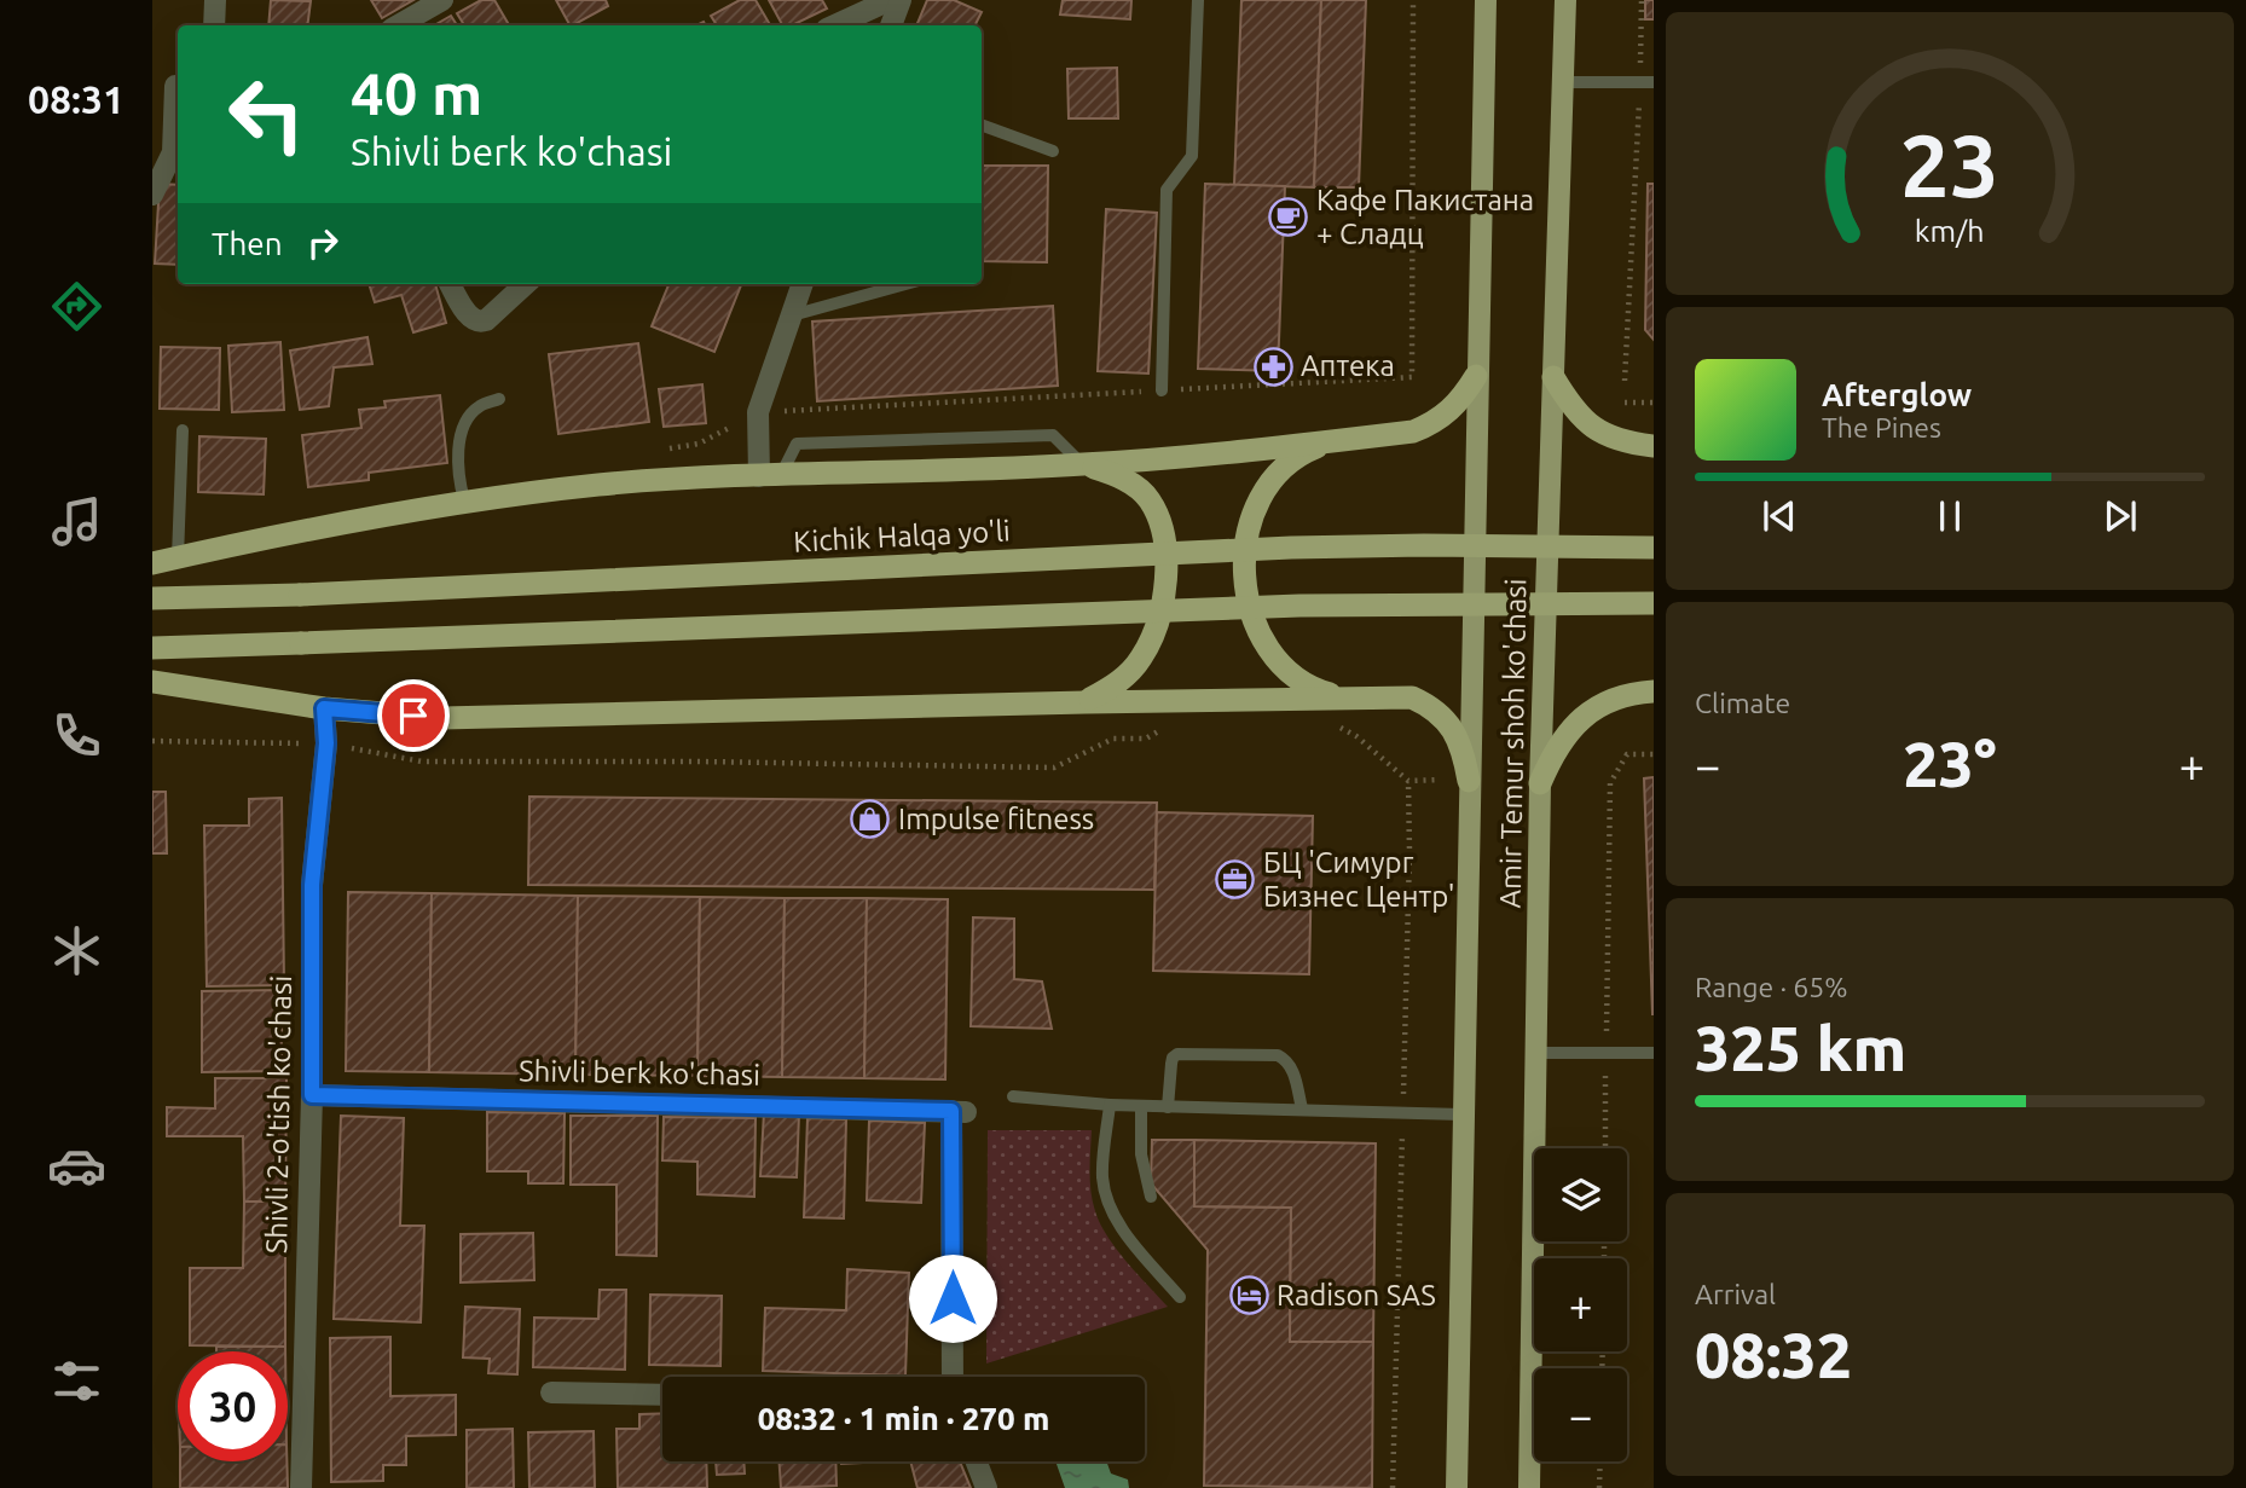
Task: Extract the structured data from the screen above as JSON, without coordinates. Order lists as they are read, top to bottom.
{
  "streets": {
    "highway": ["Kichik Halqa yo'li"],
    "main road": ["Amir Temur shoh ko'chasi"],
    "street": ["Shivli berk ko'chasi", "Shivli 2-o'tish ko'chasi"]
  },
  "crossings": [
    ["Shivli berk ko'chasi", "Shivli 2-o'tish ko'chasi"]
  ],
  "places": {
    "cafe": ["Кафе Пакистана + Сладц"],
    "pharmacy": ["Аптека"],
    "shop": ["Impulse fitness"],
    "office": ["БЦ 'Симург Бизнес Центр'"],
    "hotel": ["Radison SAS"]
  },
  "page": {
    "tabs": "08:31",
    "turn": ["40 m", "Shivli berk ko'chasi"],
    "then": "Then",
    "song": ["Afterglow", "The Pines"],
    "tile": [
      "Climate",
      ["Range · 65%", "325 km"],
      ["Arrival", "08:32"]
    ],
    "heat": ["−", "23°", "+"],
    "map_buttons": ["+", "−"],
    "limit": "30",
    "trip": "08:32 · 1 min · 270 m",
    "gauge": ["23", "km/h"]
  }
}
